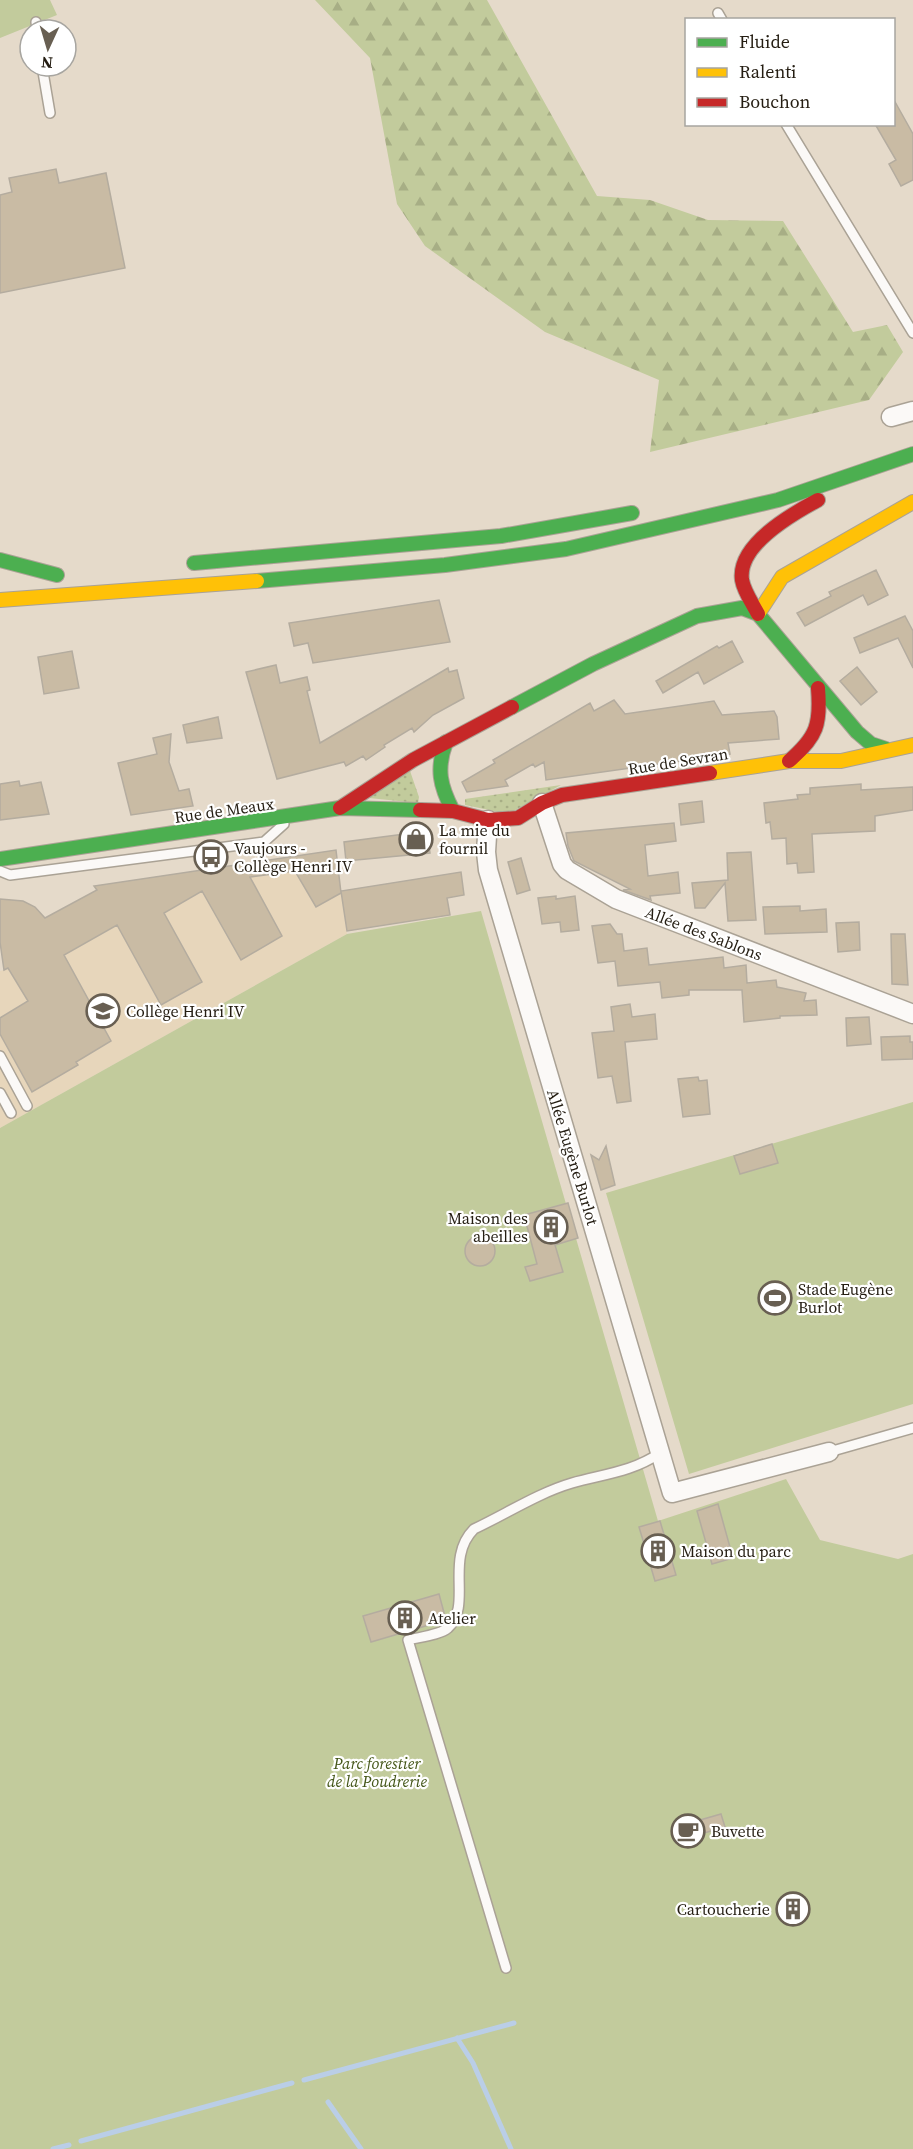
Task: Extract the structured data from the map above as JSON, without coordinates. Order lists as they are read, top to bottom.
{
  "streets": {
    "main road": ["Rue de Sevran", "Rue de Meaux"],
    "street": ["Allée des Sablons", "Allée Eugène Burlot"]
  },
  "crossings": [
    ["Rue de Sevran", "Rue de Meaux"],
    ["Rue de Sevran", "Allée des Sablons"],
    ["Rue de Sevran", "Allée Eugène Burlot"]
  ],
  "parks": ["Parc forestier de la Poudrerie"],
  "places": {
    "shop": ["La mie du fournil"],
    "bus stop": ["Vaujours - Collège Henri IV"],
    "school or university": ["Collège Henri IV"],
    "building": [
      "Maison des abeilles",
      "Maison du parc",
      "Atelier",
      "Cartoucherie"
    ],
    "sports": ["Stade Eugène Burlot"],
    "cafe": ["Buvette"]
  },
  "legend": ["Fluide", "Ralenti", "Bouchon"],
  "north": "bottom"
}
